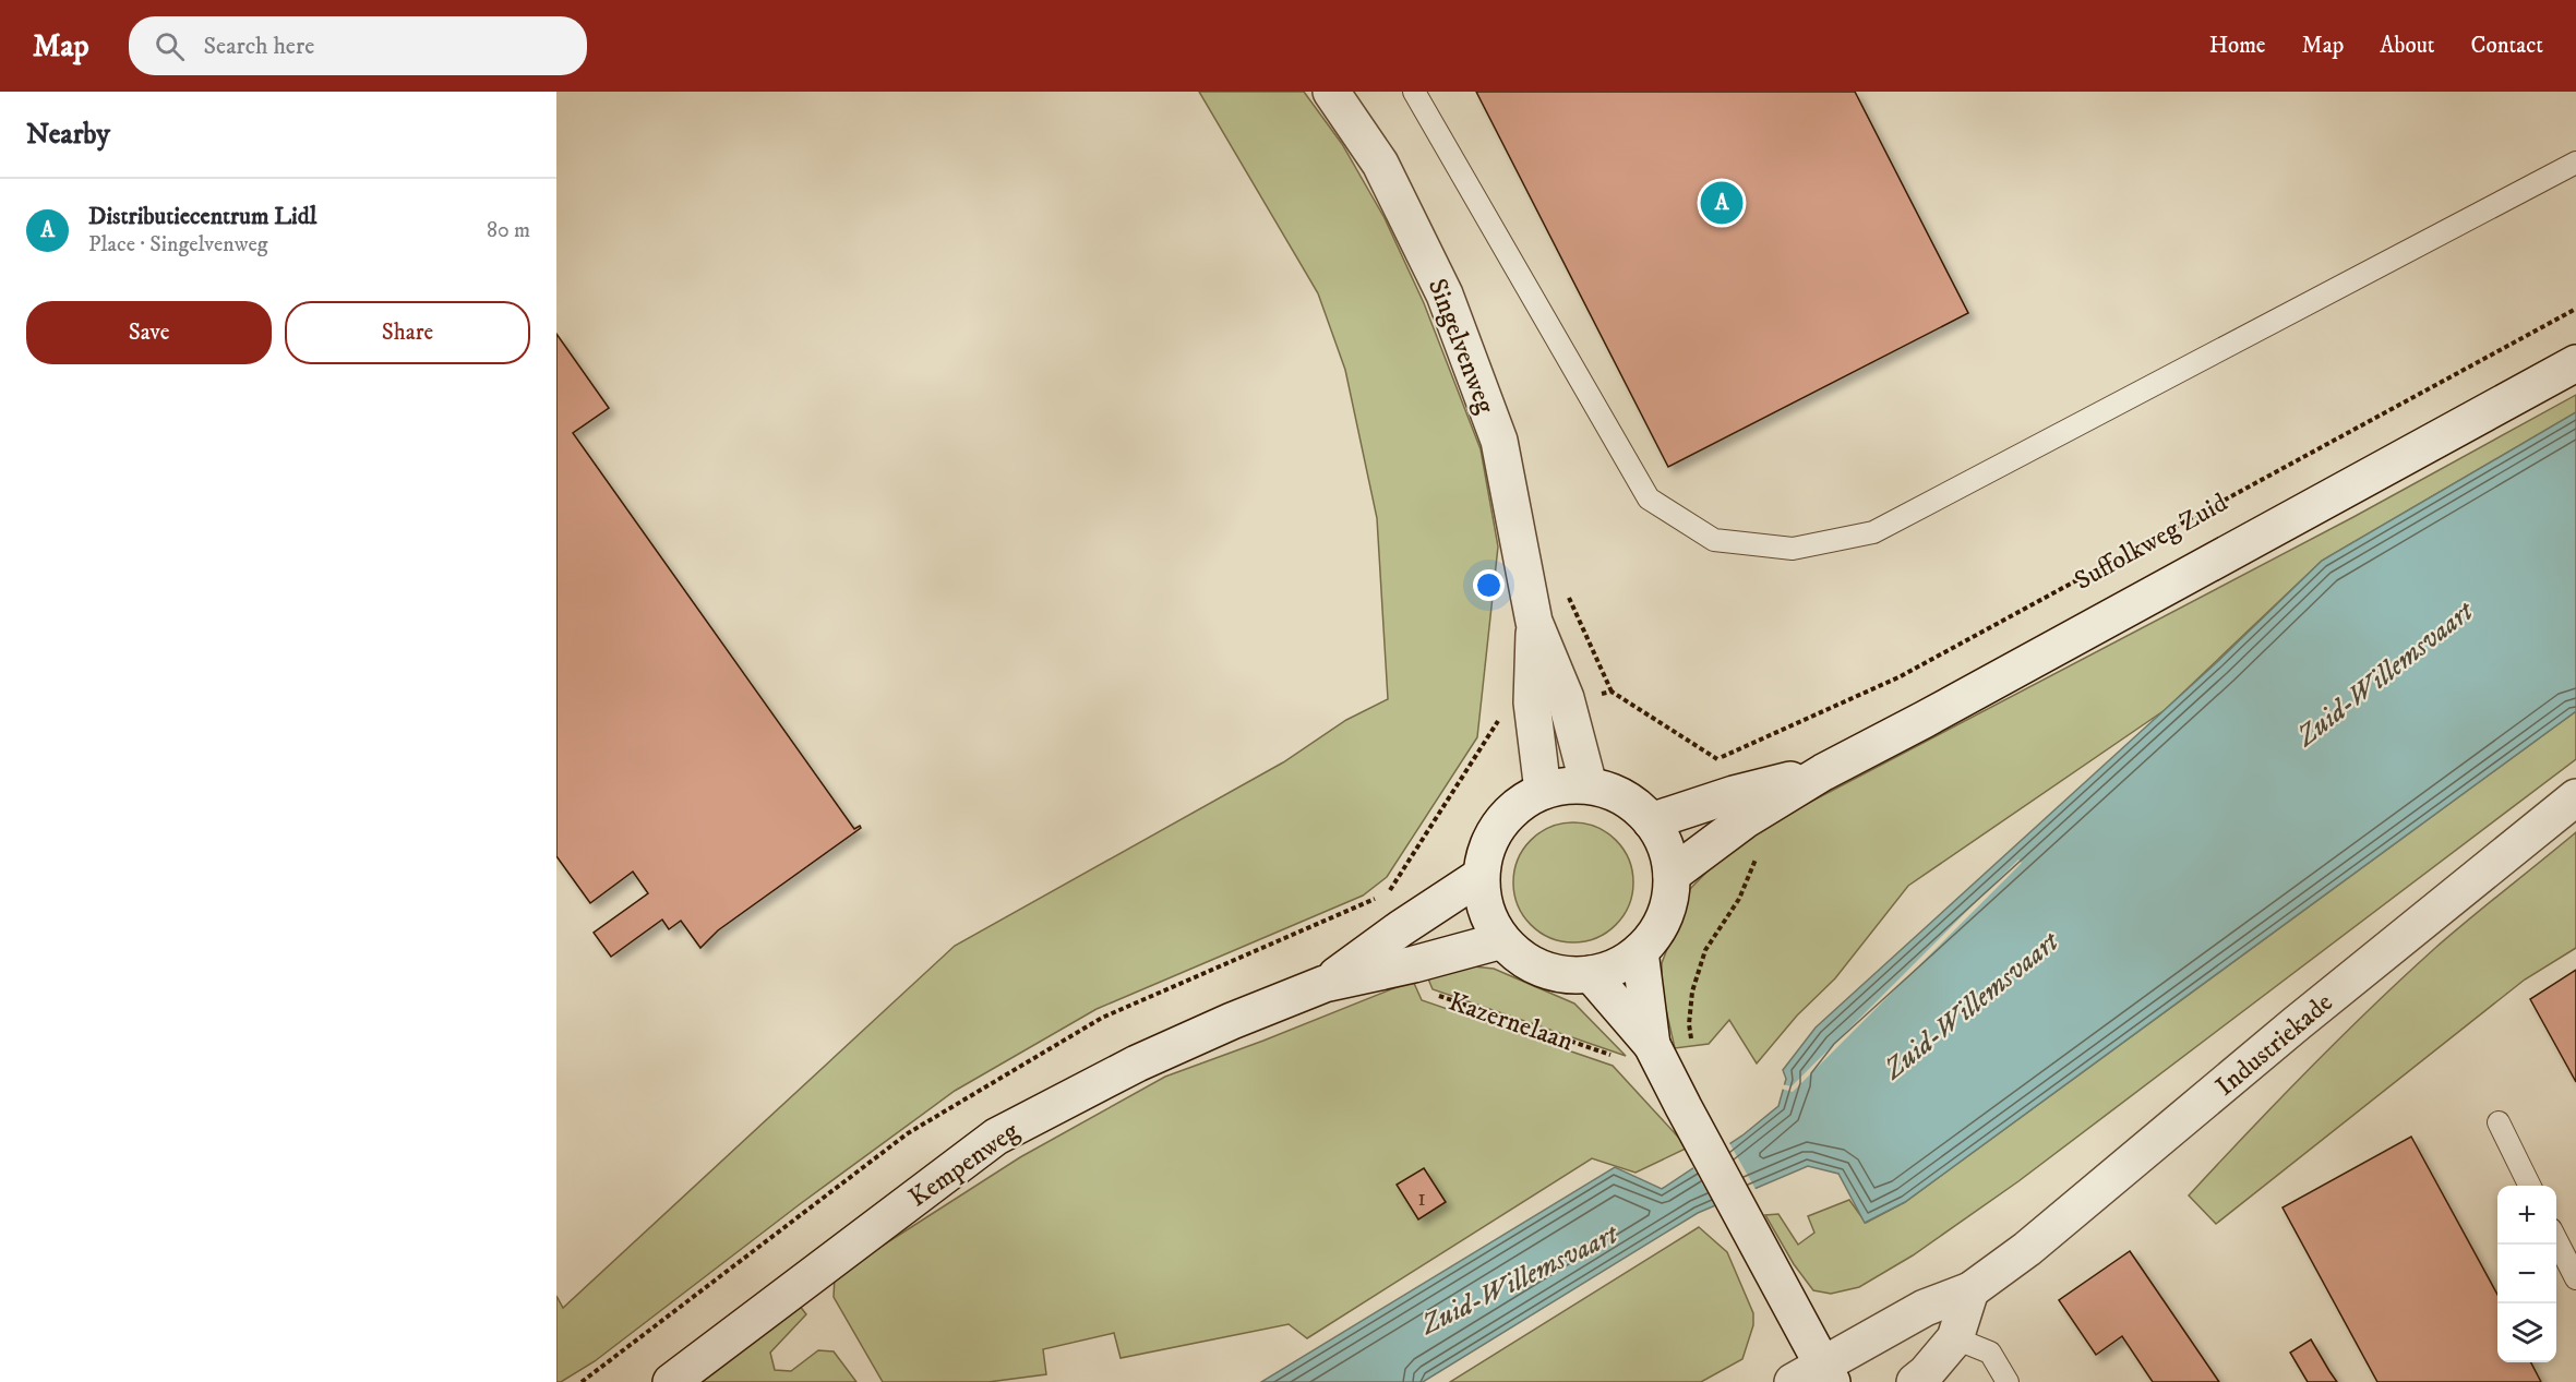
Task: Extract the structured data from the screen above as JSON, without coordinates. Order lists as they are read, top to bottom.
{
  "streets": {
    "main road": [
      "Singelvenweg",
      "Suffolkweg Zuid",
      "Industriekade",
      "Kempenweg"
    ],
    "path": ["Kazernelaan"]
  },
  "crossings": [
    ["Singelvenweg", "Suffolkweg Zuid"],
    ["Singelvenweg", "Kempenweg"],
    ["Suffolkweg Zuid", "Kempenweg"],
    ["Kazernelaan", "Kempenweg"]
  ],
  "water": ["Zuid-Willemsvaart"],
  "house_numbers": ["1"],
  "page": {
    "header": "Map",
    "search": "Search here",
    "nav": [
      "Home",
      "Map",
      "About",
      "Contact"
    ],
    "heading": "Nearby",
    "list": [
      {
        "mark": "A",
        "name": "Distributiecentrum Lidl",
        "note": "Place · Singelvenweg",
        "value": "80 m"
      }
    ],
    "pins": "A",
    "buttons": ["Save", "Share"],
    "map_buttons": ["+", "−"]
  }
}
